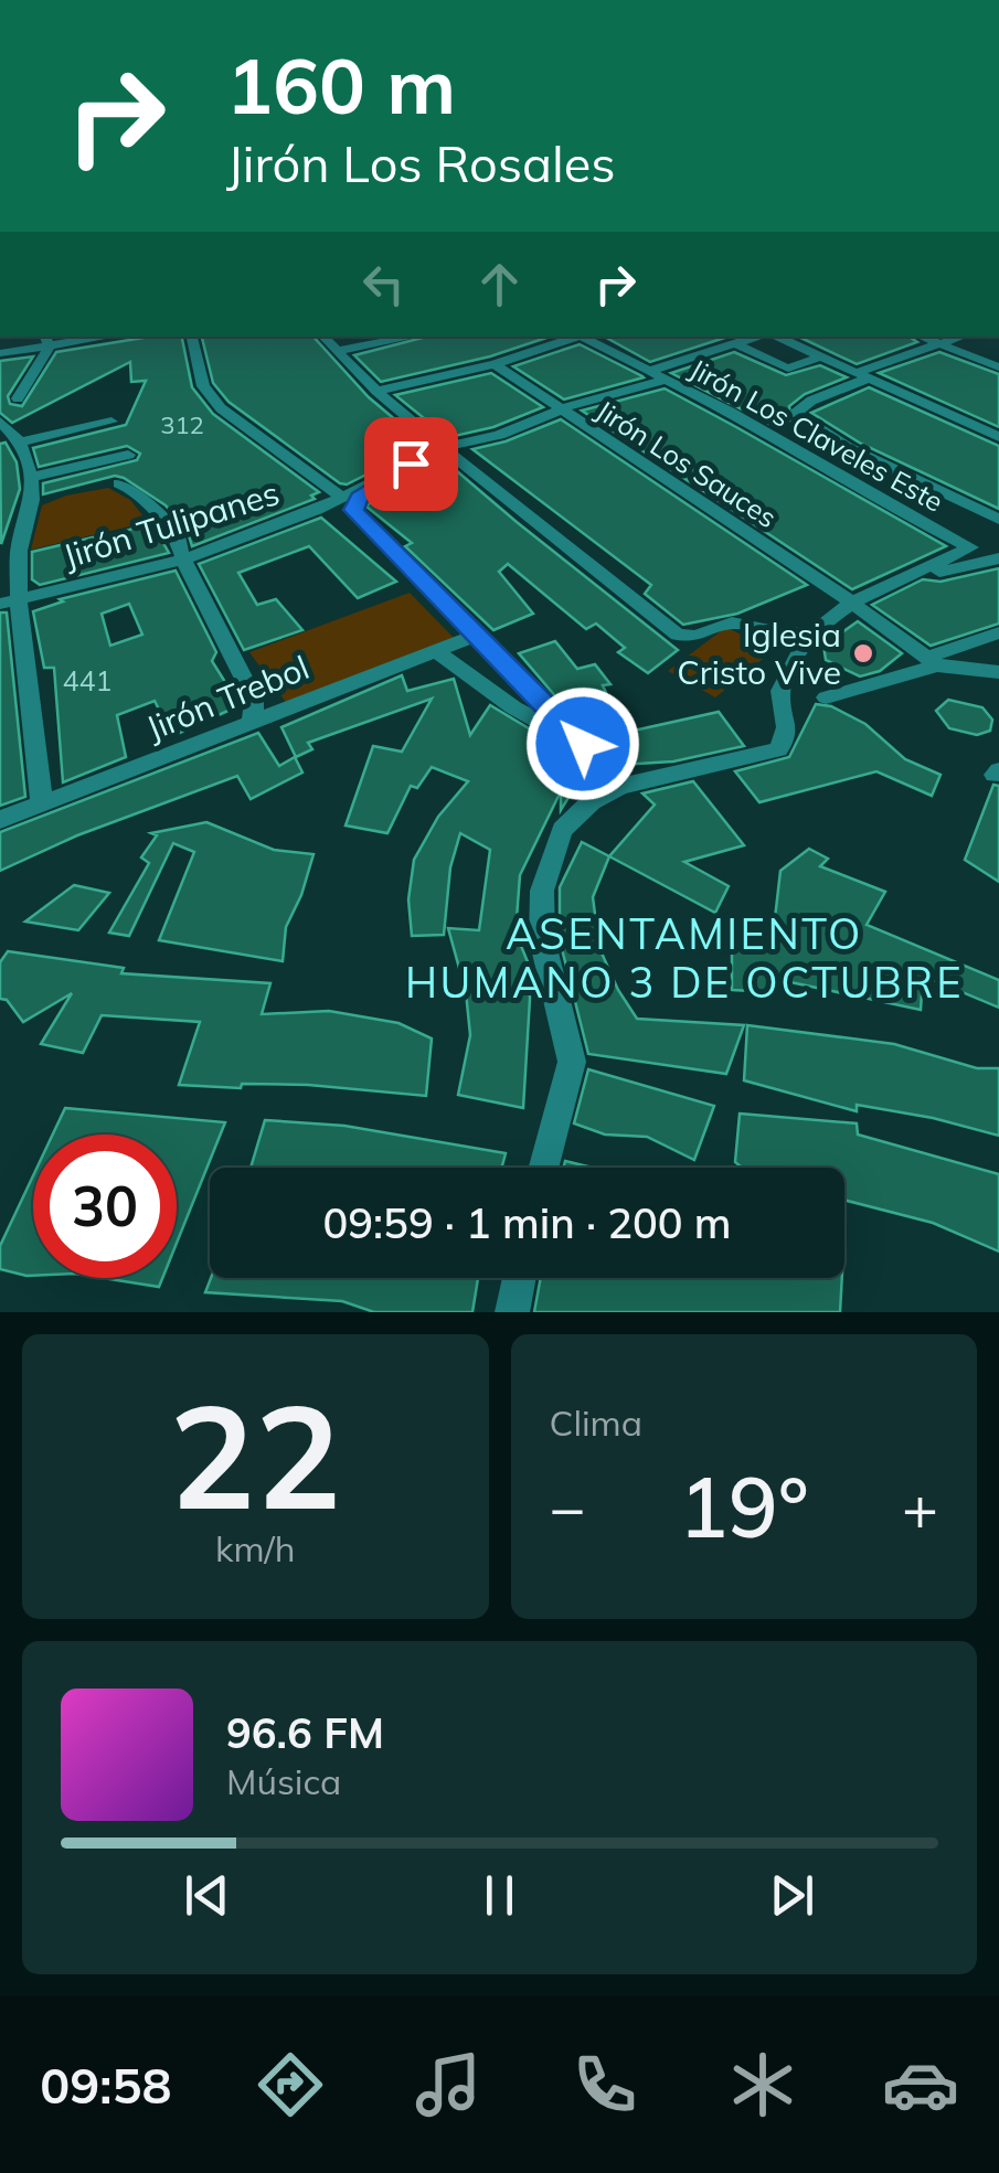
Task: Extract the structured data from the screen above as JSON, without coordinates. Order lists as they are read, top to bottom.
{
  "streets": {
    "street": [
      "Jirón Los Claveles Este",
      "Jirón Los Sauces",
      "Jirón Tulipanes",
      "Jirón Trebol"
    ]
  },
  "crossings": [
    ["Jirón Los Claveles Este", "Jirón Tulipanes"],
    ["Jirón Los Sauces", "Jirón Tulipanes"]
  ],
  "districts": ["ASENTAMIENTO HUMANO 3 DE OCTUBRE"],
  "places": ["Iglesia Cristo Vive"],
  "house_numbers": ["312", "441"],
  "page": {
    "turn": ["160 m", "Jirón Los Rosales"],
    "limit": "30",
    "trip": "09:59 · 1 min · 200 m",
    "tile": [
      ["22", "km/h"],
      "Clima"
    ],
    "heat": ["−", "19°", "+"],
    "song": ["96.6 FM", "Música"],
    "tabs": "09:58"
  }
}
